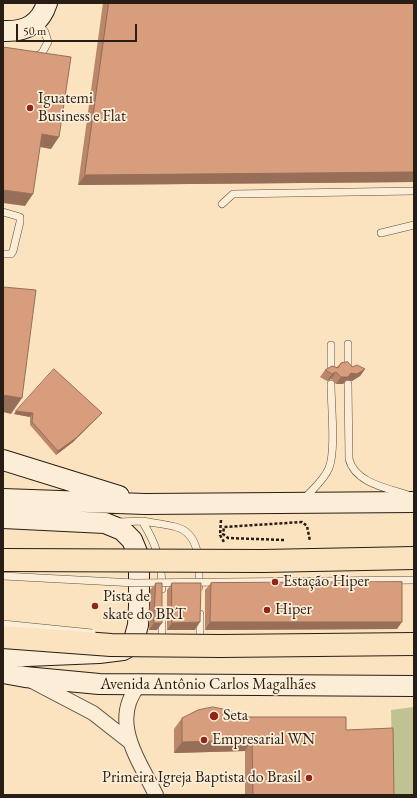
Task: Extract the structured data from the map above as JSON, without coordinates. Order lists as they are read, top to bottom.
{
  "streets": {
    "main road": ["Avenida Antônio Carlos Magalhães"]
  },
  "places": [
    "Iguatemi Business e Flat",
    "Estação Hiper",
    "Pista de skate do BRT",
    "Hiper",
    "Seta",
    "Empresarial WN",
    "Primeira Igreja Baptista do Brasil"
  ],
  "scale_bar": "50 m"
}
